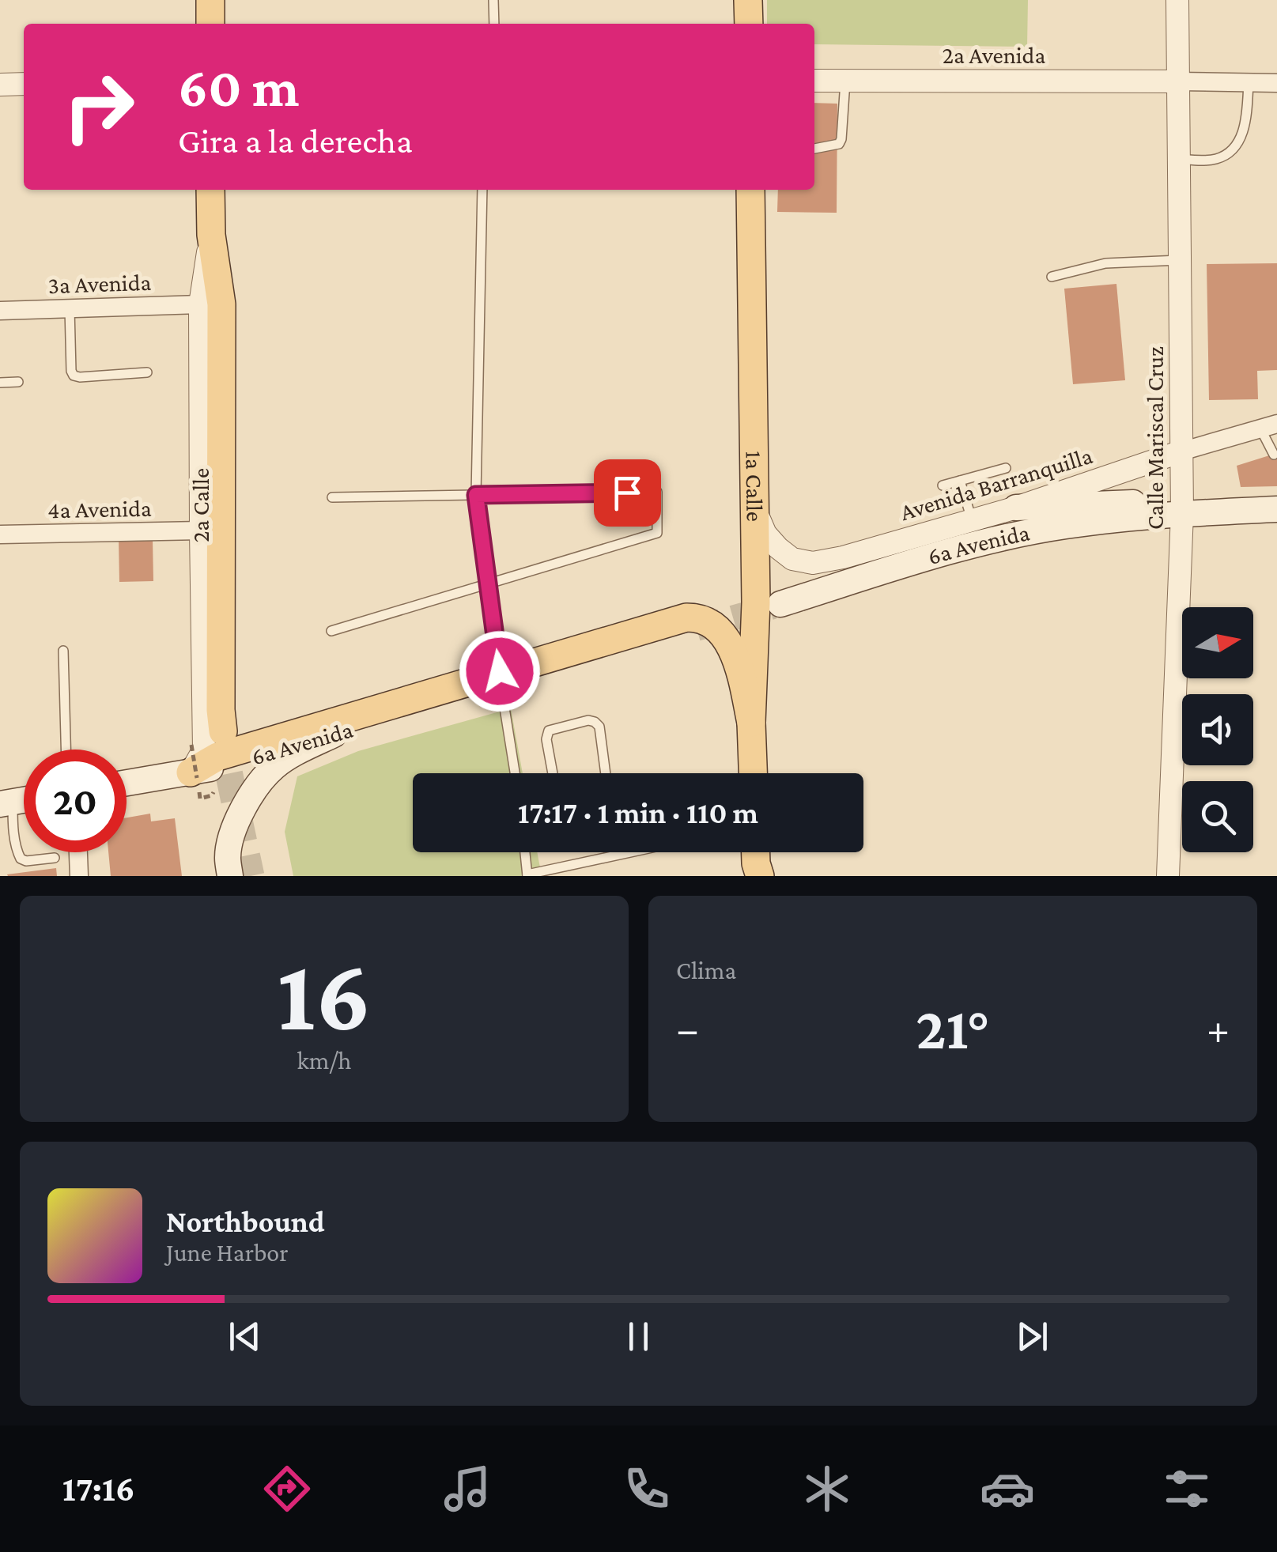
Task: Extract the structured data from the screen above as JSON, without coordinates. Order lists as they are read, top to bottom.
{
  "streets": {
    "main road": ["1a Calle", "2a Calle", "6a Avenida"],
    "street": [
      "2a Avenida",
      "3a Avenida",
      "Calle Mariscal Cruz",
      "Avenida Barranquilla",
      "4a Avenida"
    ]
  },
  "crossings": [
    ["2a Avenida", "Calle Mariscal Cruz"],
    ["3a Avenida", "2a Calle"],
    ["Calle Mariscal Cruz", "Avenida Barranquilla"],
    ["Calle Mariscal Cruz", "6a Avenida"],
    ["Avenida Barranquilla", "1a Calle"],
    ["2a Calle", "4a Avenida"],
    ["2a Calle", "6a Avenida"]
  ],
  "north": "right",
  "page": {
    "turn": ["60 m", "Gira a la derecha"],
    "limit": "20",
    "trip": "17:17 · 1 min · 110 m",
    "tile": [
      ["16", "km/h"],
      "Clima"
    ],
    "heat": ["−", "21°", "+"],
    "song": ["Northbound", "June Harbor"],
    "tabs": "17:16"
  }
}
